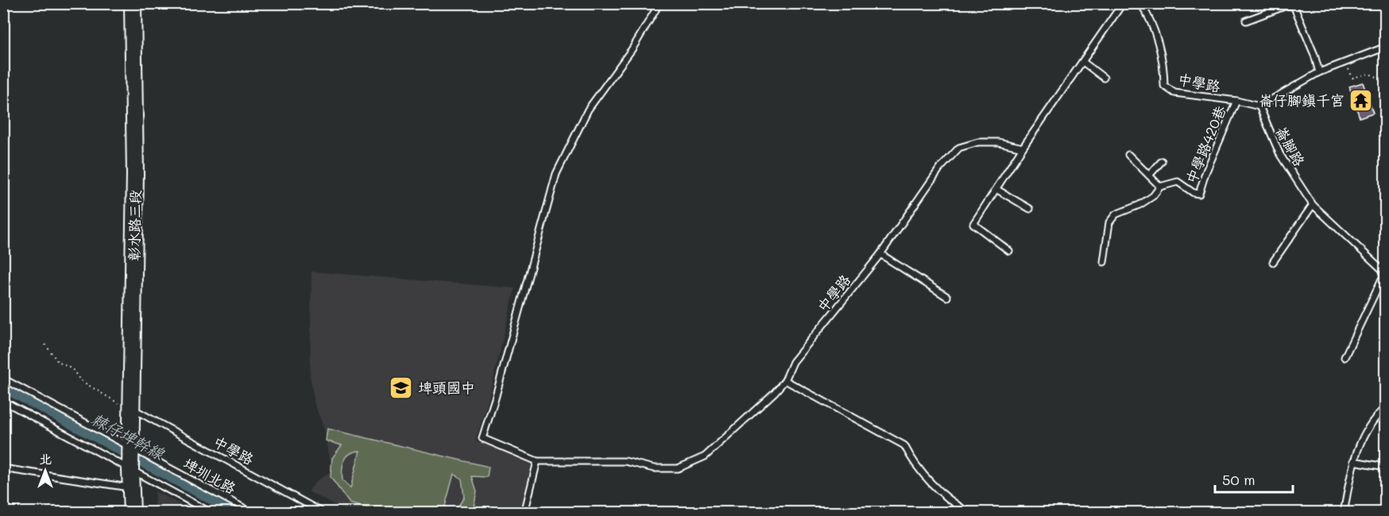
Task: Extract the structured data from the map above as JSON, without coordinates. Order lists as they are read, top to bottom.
{
  "streets": {
    "main road": ["彰水路三段"],
    "lane": [
      "中學路",
      "中學路420巷",
      "崙腳路",
      "埤圳北路"
    ]
  },
  "crossings": [
    ["中學路", "中學路420巷"],
    ["中學路", "崙腳路"],
    ["中學路", "彰水路三段"],
    ["彰水路三段", "埤圳北路"]
  ],
  "water": ["棘仔埤幹線"],
  "places": {
    "temple": ["崙仔腳鎮千宮"],
    "school or university": ["埤頭國中"]
  },
  "scale_bar": "50 m",
  "north": "top"
}
